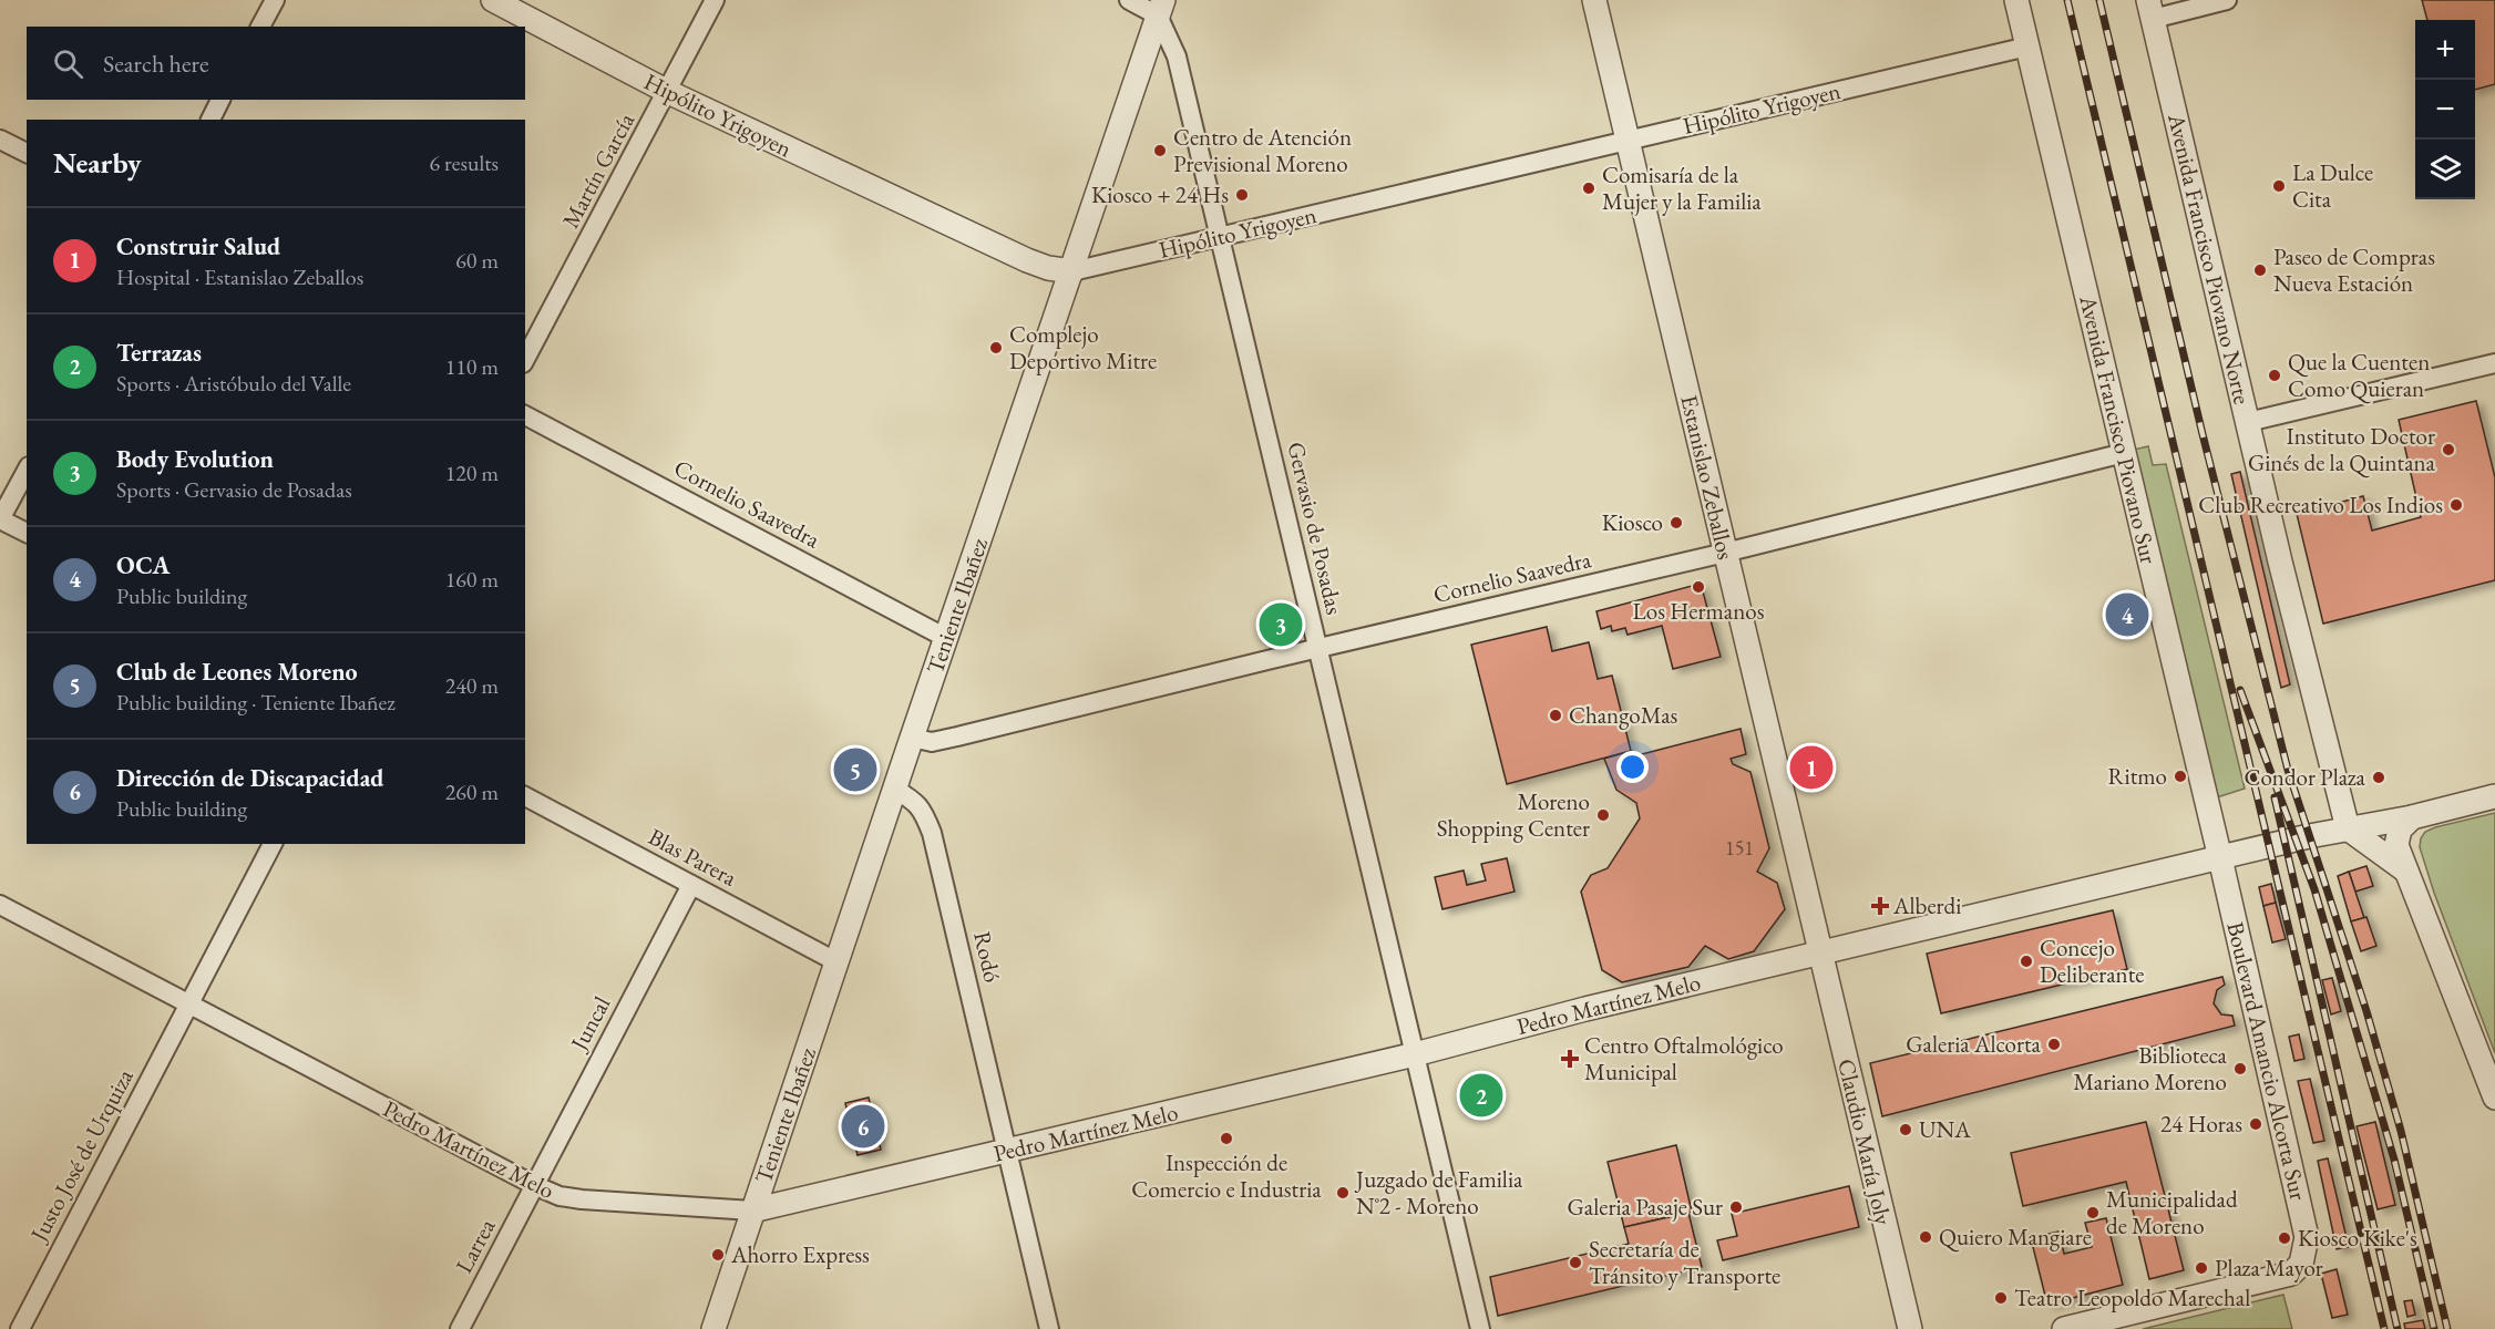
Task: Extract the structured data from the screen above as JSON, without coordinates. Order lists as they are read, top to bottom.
{
  "streets": {
    "street": [
      "Hipólito Yrigoyen",
      "Martín García",
      "Avenida Francisco Piovano Norte",
      "Avenida Francisco Piovano Sur",
      "Estanislao Zeballos",
      "Cornelio Saavedra",
      "Gervasio de Posadas",
      "Teniente Ibañez",
      "Blas Parera",
      "Rodó",
      "Pedro Martínez Melo",
      "Juncal",
      "Boulevard Amancio Alcorta Sur",
      "Claudio María Joly",
      "Justo José de Urquiza",
      "Larrea"
    ]
  },
  "crossings": [
    ["Hipólito Yrigoyen", "Martín García"],
    ["Hipólito Yrigoyen", "Avenida Francisco Piovano Sur"],
    ["Hipólito Yrigoyen", "Estanislao Zeballos"],
    ["Hipólito Yrigoyen", "Gervasio de Posadas"],
    ["Hipólito Yrigoyen", "Teniente Ibañez"],
    ["Avenida Francisco Piovano Norte", "Pedro Martínez Melo"],
    ["Avenida Francisco Piovano Sur", "Cornelio Saavedra"],
    ["Avenida Francisco Piovano Sur", "Pedro Martínez Melo"],
    ["Avenida Francisco Piovano Sur", "Boulevard Amancio Alcorta Sur"],
    ["Estanislao Zeballos", "Cornelio Saavedra"],
    ["Estanislao Zeballos", "Pedro Martínez Melo"],
    ["Estanislao Zeballos", "Claudio María Joly"],
    ["Cornelio Saavedra", "Gervasio de Posadas"],
    ["Cornelio Saavedra", "Teniente Ibañez"],
    ["Gervasio de Posadas", "Teniente Ibañez"],
    ["Gervasio de Posadas", "Pedro Martínez Melo"],
    ["Teniente Ibañez", "Blas Parera"],
    ["Teniente Ibañez", "Rodó"],
    ["Teniente Ibañez", "Pedro Martínez Melo"],
    ["Blas Parera", "Juncal"],
    ["Rodó", "Pedro Martínez Melo"],
    ["Pedro Martínez Melo", "Juncal"],
    ["Pedro Martínez Melo", "Boulevard Amancio Alcorta Sur"],
    ["Pedro Martínez Melo", "Claudio María Joly"],
    ["Pedro Martínez Melo", "Justo José de Urquiza"],
    ["Pedro Martínez Melo", "Larrea"],
    ["Juncal", "Larrea"]
  ],
  "places": {
    "other": [
      "Centro de Atención Previsional Moreno",
      "La Dulce Cita",
      "Comisaría de la Mujer y la Familia",
      "Kiosco + 24 Hs",
      "Paseo de Compras Nueva Estación",
      "Complejo Deportivo Mitre",
      "Que la Cuenten Como Quieran",
      "Instituto Doctor Ginés de la Quintana",
      "Club Recreativo Los Indios",
      "Kiosco",
      "Los Hermanos",
      "ChangoMas",
      "Ritmo",
      "Condor Plaza",
      "Moreno Shopping Center",
      "Concejo Deliberante",
      "Galeria Alcorta",
      "Biblioteca Mariano Moreno",
      "24 Horas",
      "UNA",
      "Inspección de Comercio e Industria",
      "Juzgado de Familia N˚2 - Moreno",
      "Galeria Pasaje Sur",
      "Municipalidad de Moreno",
      "Quiero Mangiare",
      "Kiosco Kike's",
      "Ahorro Express",
      "Secretaría de Tránsito y Transporte",
      "Plaza Mayor",
      "Teatro Leopoldo Marechal"
    ],
    "health": ["Alberdi", "Centro Oftalmológico Municipal"]
  },
  "house_numbers": ["151"],
  "page": {
    "map_buttons": ["+", "−"],
    "search": "Search here",
    "heading": ["Nearby", "6 results"],
    "list": [
      {
        "mark": "1",
        "name": "Construir Salud",
        "note": "Hospital · Estanislao Zeballos",
        "value": "60 m"
      },
      {
        "mark": "2",
        "name": "Terrazas",
        "note": "Sports · Aristóbulo del Valle",
        "value": "110 m"
      },
      {
        "mark": "3",
        "name": "Body Evolution",
        "note": "Sports · Gervasio de Posadas",
        "value": "120 m"
      },
      {
        "mark": "4",
        "name": "OCA",
        "note": "Public building",
        "value": "160 m"
      },
      {
        "mark": "5",
        "name": "Club de Leones Moreno",
        "note": "Public building · Teniente Ibañez",
        "value": "240 m"
      },
      {
        "mark": "6",
        "name": "Dirección de Discapacidad",
        "note": "Public building",
        "value": "260 m"
      }
    ],
    "pins": [
      "4",
      "3",
      "1",
      "5",
      "2",
      "6"
    ]
  }
}
